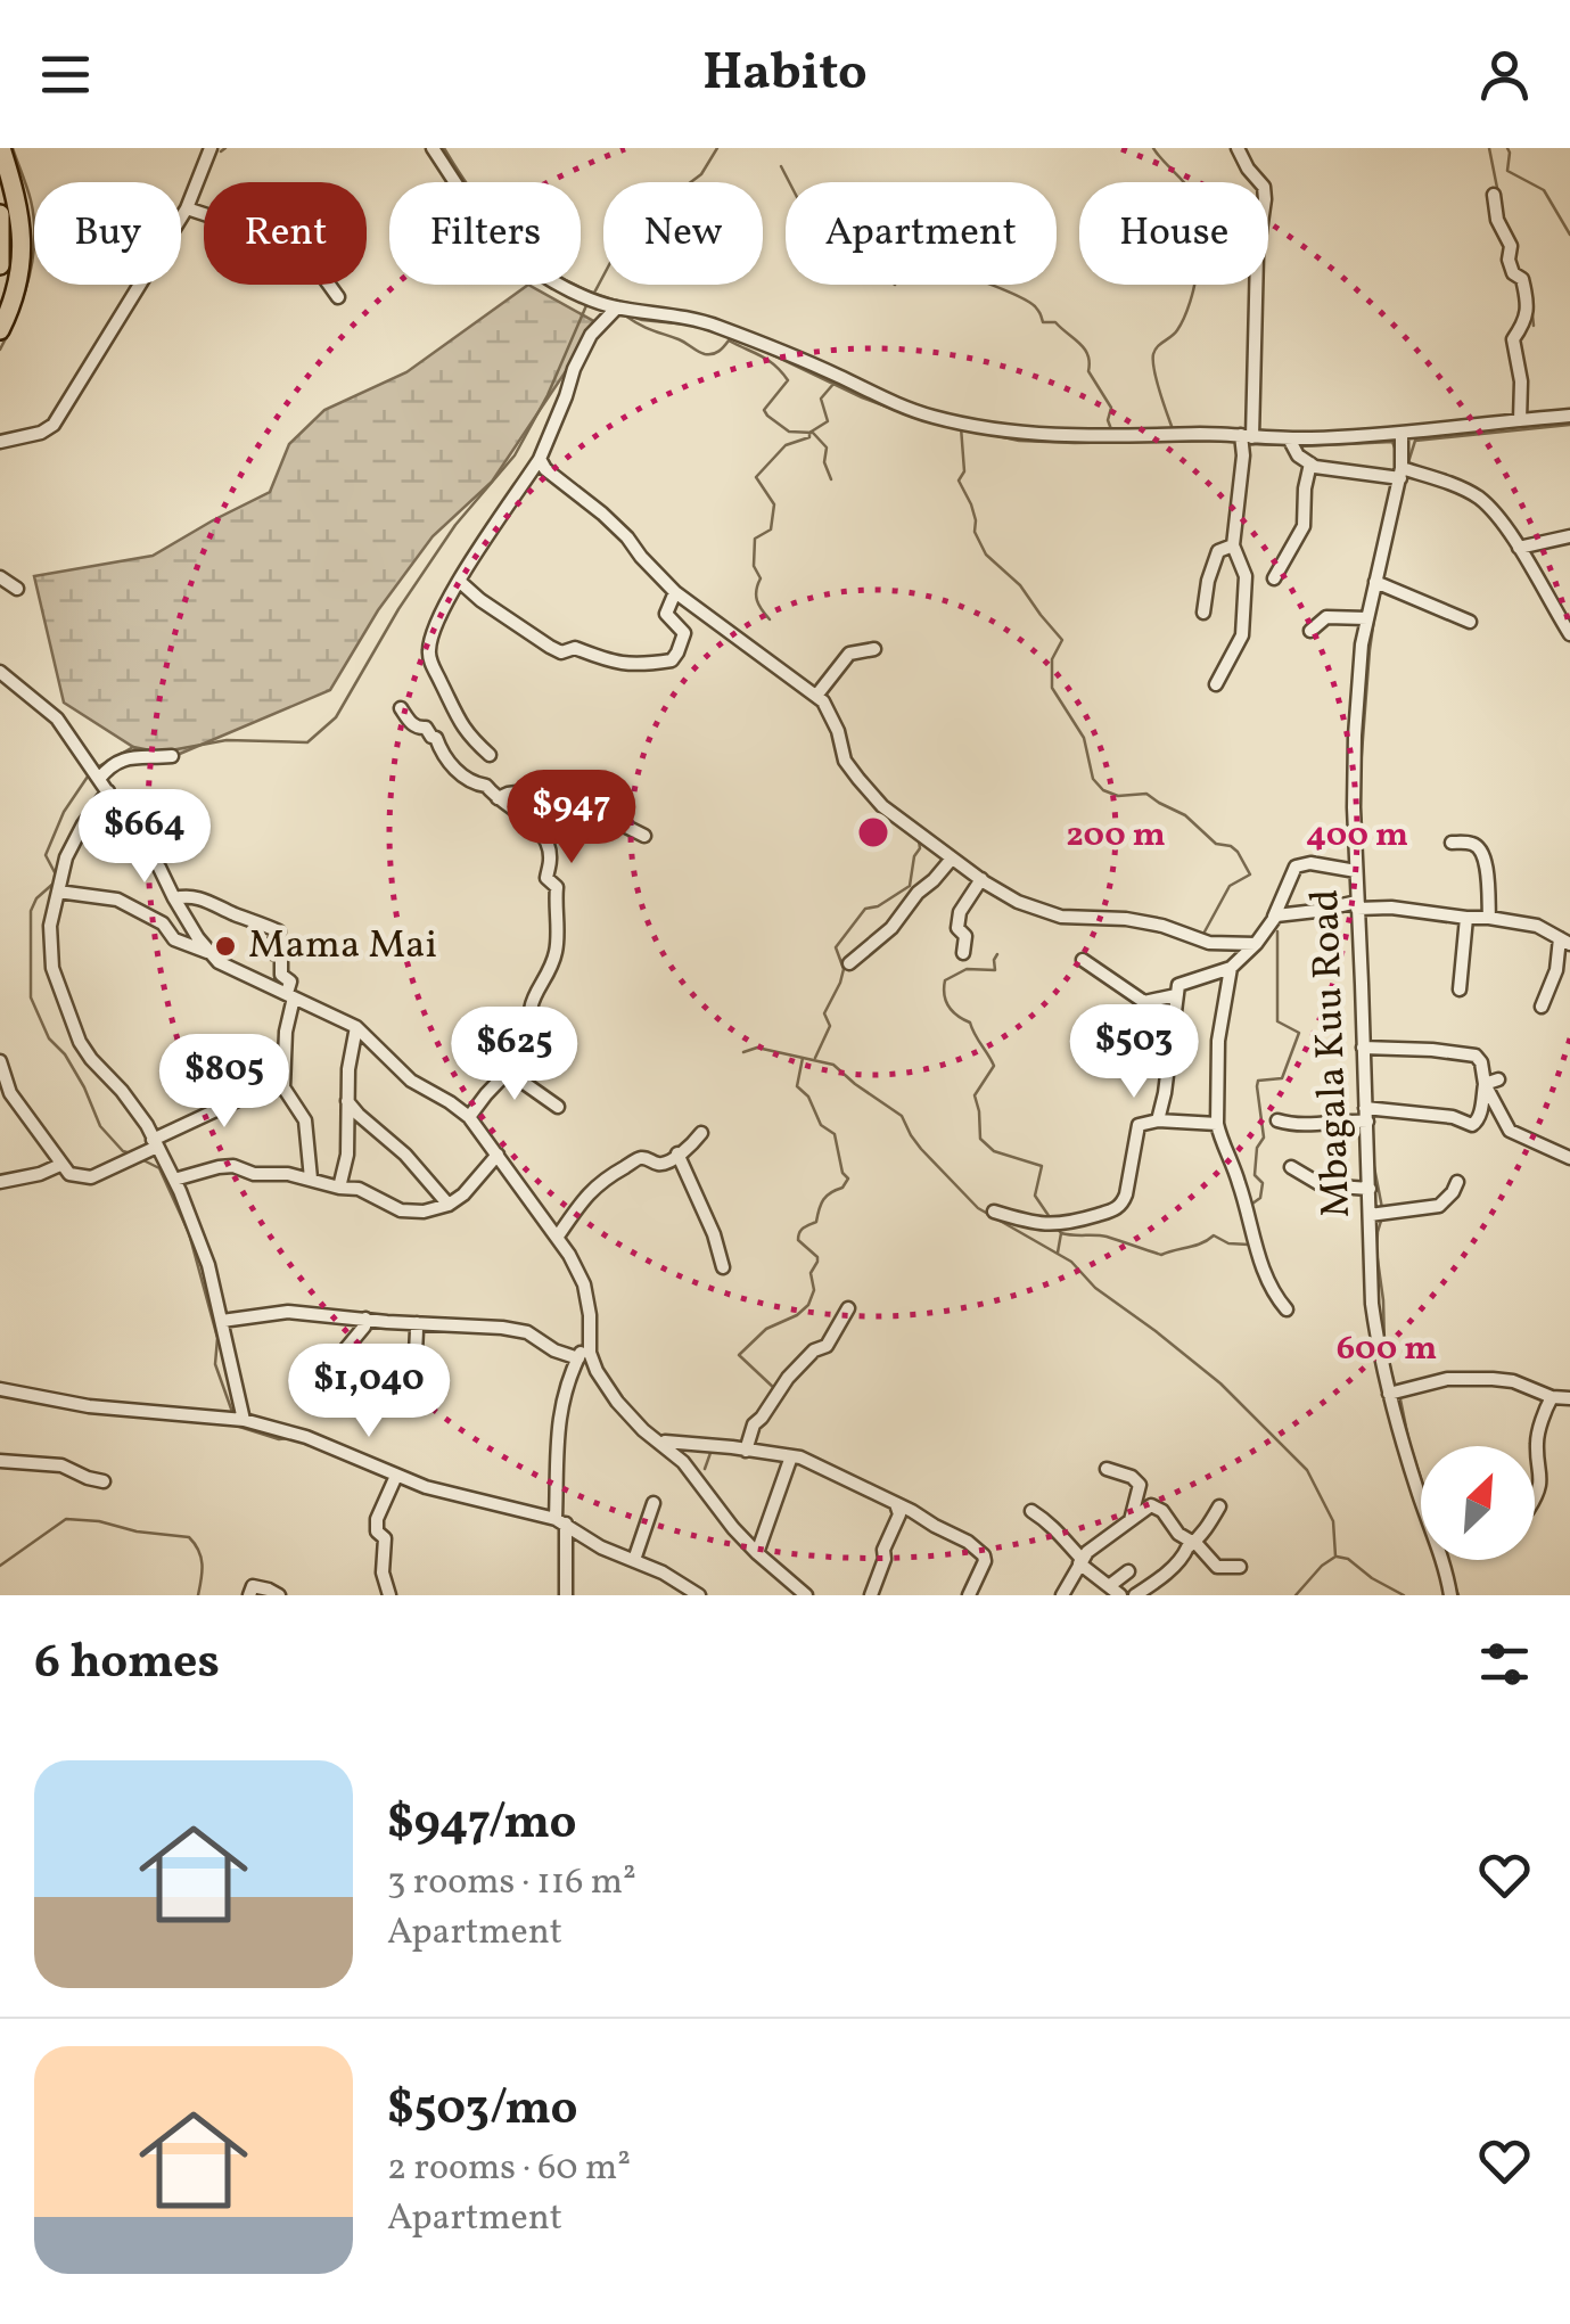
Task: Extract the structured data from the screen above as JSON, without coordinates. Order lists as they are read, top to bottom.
{
  "streets": {
    "street": ["Mbagala Kuu Road"]
  },
  "places": ["Mama Mai"],
  "north": "top right",
  "page": {
    "header": "Habito",
    "chip": [
      "Buy",
      "Rent",
      "Filters",
      "New",
      "Apartment",
      "House"
    ],
    "price": [
      "$947",
      "$664",
      "$503",
      "$625",
      "$805",
      "$1,040"
    ],
    "heading": "6 homes",
    "list": [
      {
        "name": "$947/mo",
        "note": "3 rooms · 116 m² · Apartment"
      },
      {
        "name": "$503/mo",
        "note": "2 rooms · 60 m² · Apartment"
      }
    ]
  },
  "rings": ["200 m", "400 m", "600 m"]
}
